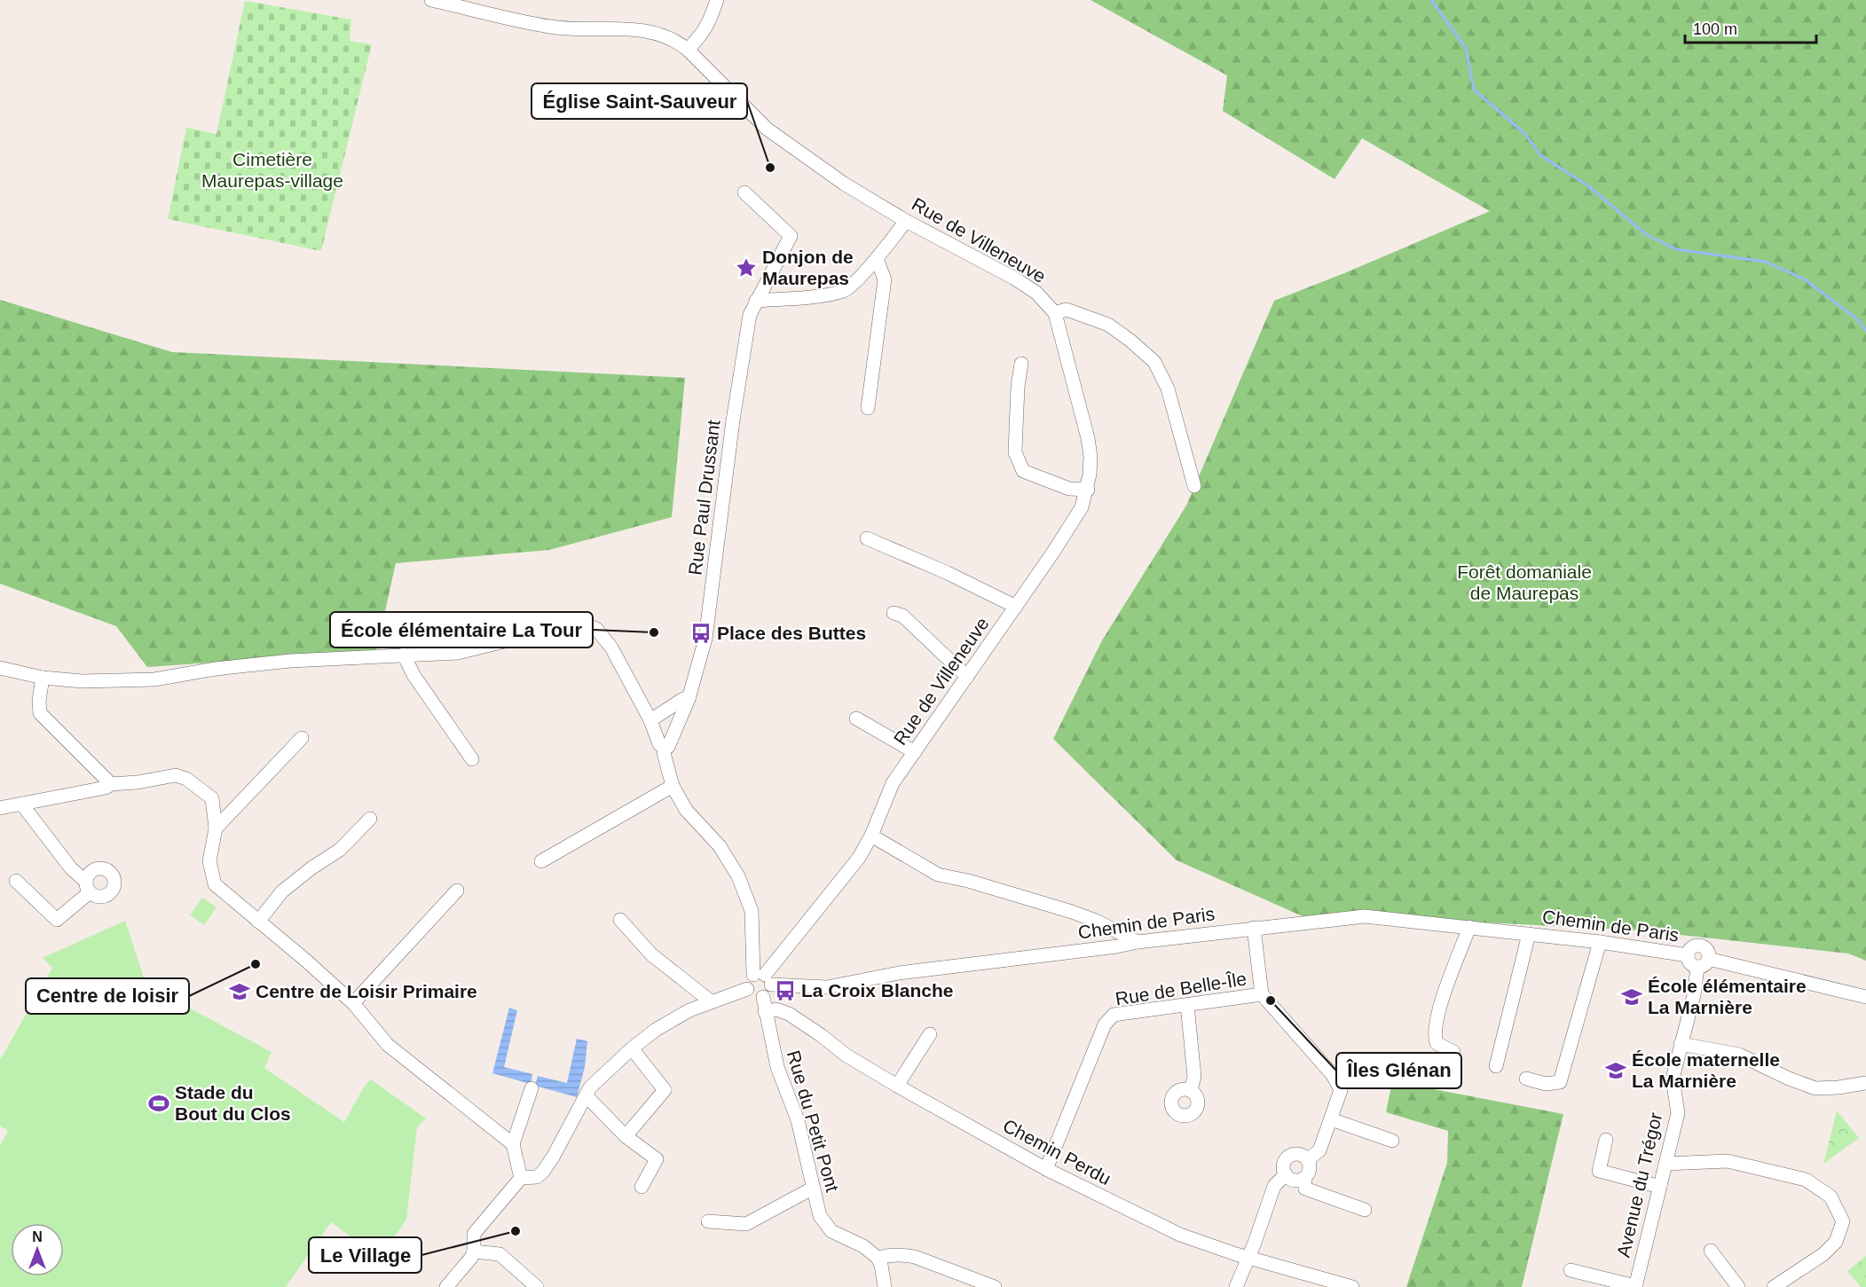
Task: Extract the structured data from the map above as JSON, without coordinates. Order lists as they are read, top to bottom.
{
  "streets": {
    "street": [
      "Rue de Villeneuve",
      "Rue Paul Drussant",
      "Chemin de Paris",
      "Rue de Belle-Île",
      "Rue du Petit Pont",
      "Chemin Perdu",
      "Avenue du Trégor"
    ]
  },
  "crossings": [
    ["Rue de Villeneuve", "Chemin de Paris"],
    ["Rue de Villeneuve", "Rue du Petit Pont"],
    ["Chemin de Paris", "Rue du Petit Pont"],
    ["Chemin de Paris", "Avenue du Trégor"],
    ["Rue de Belle-Île", "Chemin Perdu"],
    ["Rue du Petit Pont", "Chemin Perdu"]
  ],
  "parks": ["Cimetière Maurepas-village", "Forêt domaniale de Maurepas"],
  "places": {
    "other": [
      "Église Saint-Sauveur",
      "École élémentaire La Tour",
      "Centre de loisir",
      "Îles Glénan",
      "Le Village"
    ],
    "place": ["Donjon de Maurepas"],
    "bus stop": ["Place des Buttes", "La Croix Blanche"],
    "school or university": ["Centre de Loisir Primaire", "École élémentaire La Marnière", "École maternelle La Marnière"],
    "sports": ["Stade du Bout du Clos"]
  },
  "scale_bar": "100 m",
  "north": "top"
}
